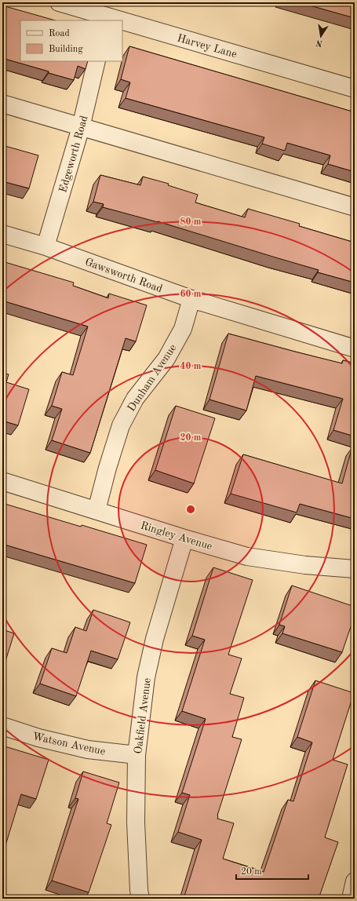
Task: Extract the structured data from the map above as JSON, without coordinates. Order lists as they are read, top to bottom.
{
  "streets": {
    "street": [
      "Harvey Lane",
      "Edgeworth Road",
      "Gawsworth Road",
      "Dunham Avenue",
      "Ringley Avenue",
      "Oakfield Avenue",
      "Watson Avenue"
    ]
  },
  "crossings": [
    ["Edgeworth Road", "Gawsworth Road"],
    ["Gawsworth Road", "Dunham Avenue"],
    ["Dunham Avenue", "Ringley Avenue"],
    ["Ringley Avenue", "Oakfield Avenue"],
    ["Oakfield Avenue", "Watson Avenue"]
  ],
  "legend": ["Road", "Building"],
  "scale_bar": "20 m",
  "north": "bottom",
  "rings": [
    "80 m",
    "60 m",
    "40 m",
    "20 m"
  ]
}
